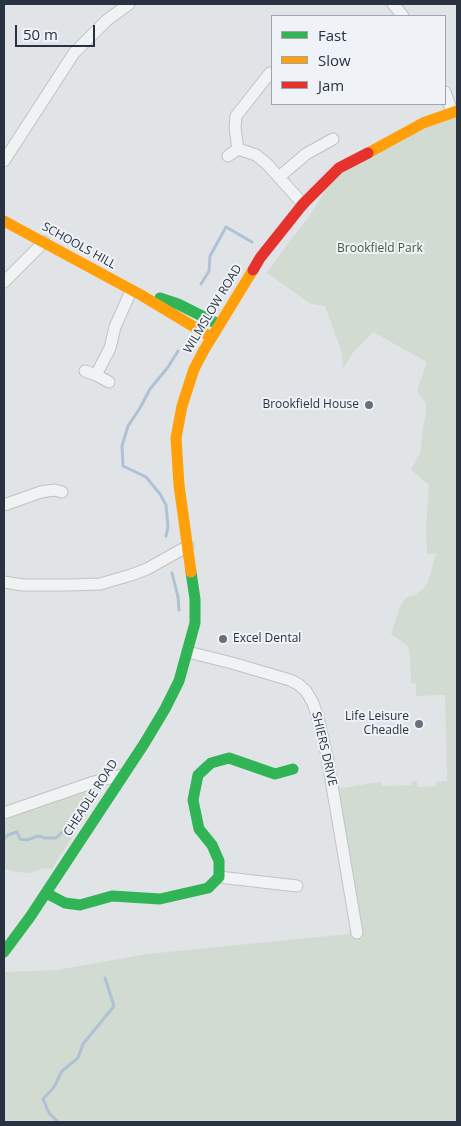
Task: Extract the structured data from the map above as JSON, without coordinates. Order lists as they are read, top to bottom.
{
  "streets": {
    "main road": ["SCHOOLS HILL", "WILMSLOW ROAD", "CHEADLE ROAD"],
    "street": ["SHIERS DRIVE"]
  },
  "crossings": [
    ["SCHOOLS HILL", "WILMSLOW ROAD"],
    ["WILMSLOW ROAD", "SHIERS DRIVE"],
    ["WILMSLOW ROAD", "CHEADLE ROAD"],
    ["SHIERS DRIVE", "CHEADLE ROAD"]
  ],
  "parks": ["Brookfield Park"],
  "places": ["Brookfield House", "Excel Dental", "Life Leisure Cheadle"],
  "legend": ["Fast", "Slow", "Jam"],
  "scale_bar": "50 m"
}
